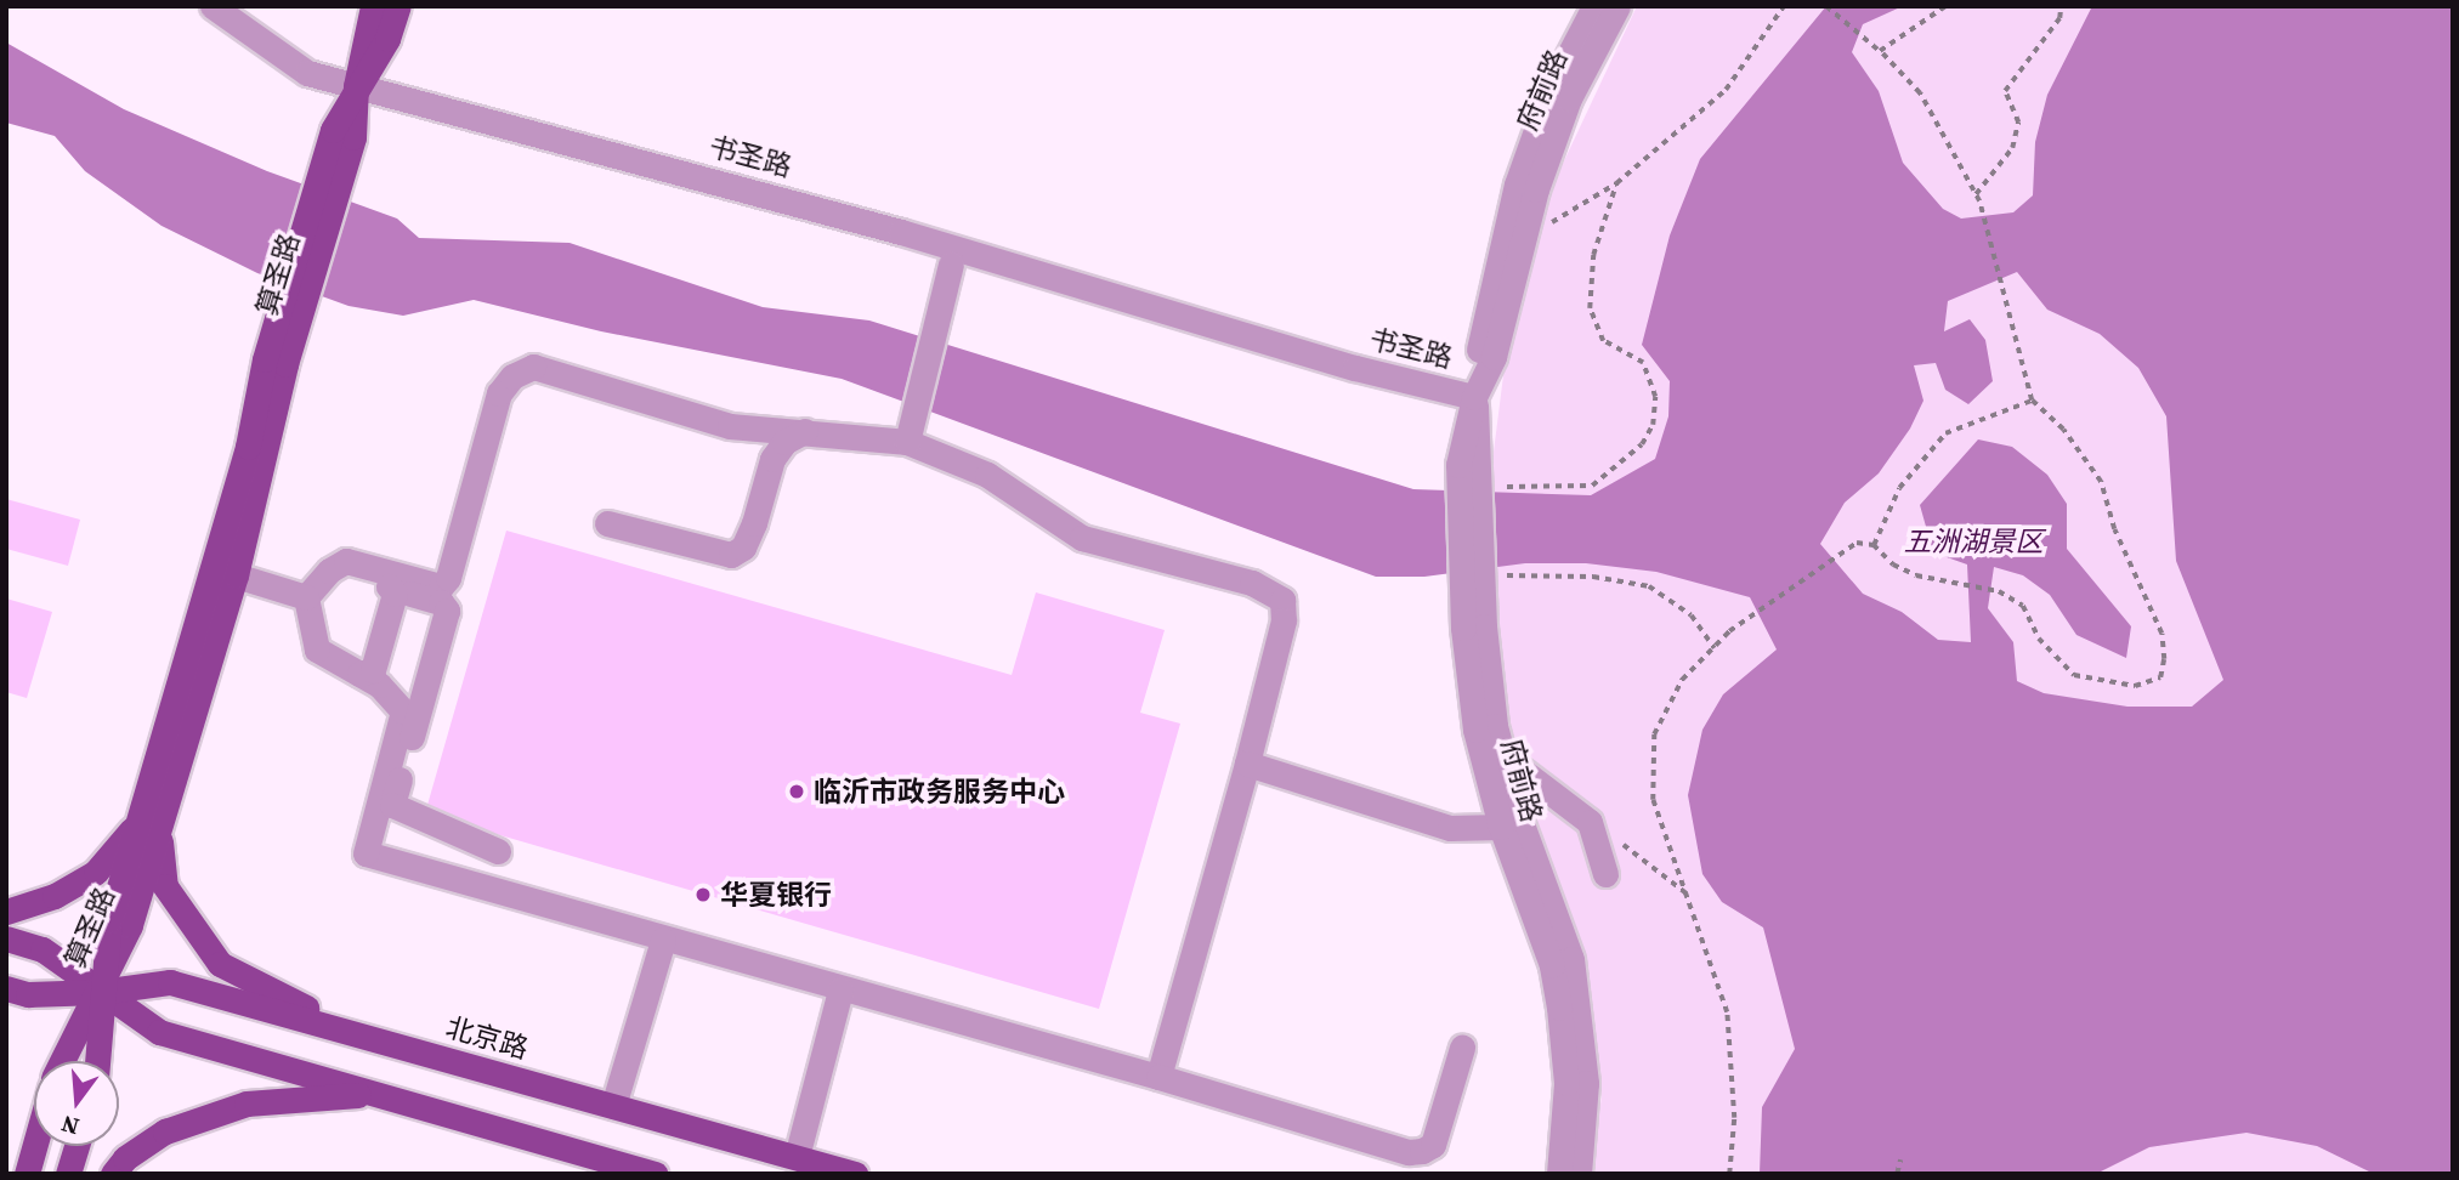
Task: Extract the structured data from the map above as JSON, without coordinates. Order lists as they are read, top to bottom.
{
  "streets": {
    "main road": ["算圣路", "北京路"],
    "street": ["府前路", "书圣路"]
  },
  "crossings": [
    ["府前路", "书圣路"],
    ["书圣路", "算圣路"],
    ["算圣路", "北京路"]
  ],
  "parks": ["五洲湖景区"],
  "places": ["临沂市政务服务中心", "华夏银行"],
  "north": "bottom"
}
